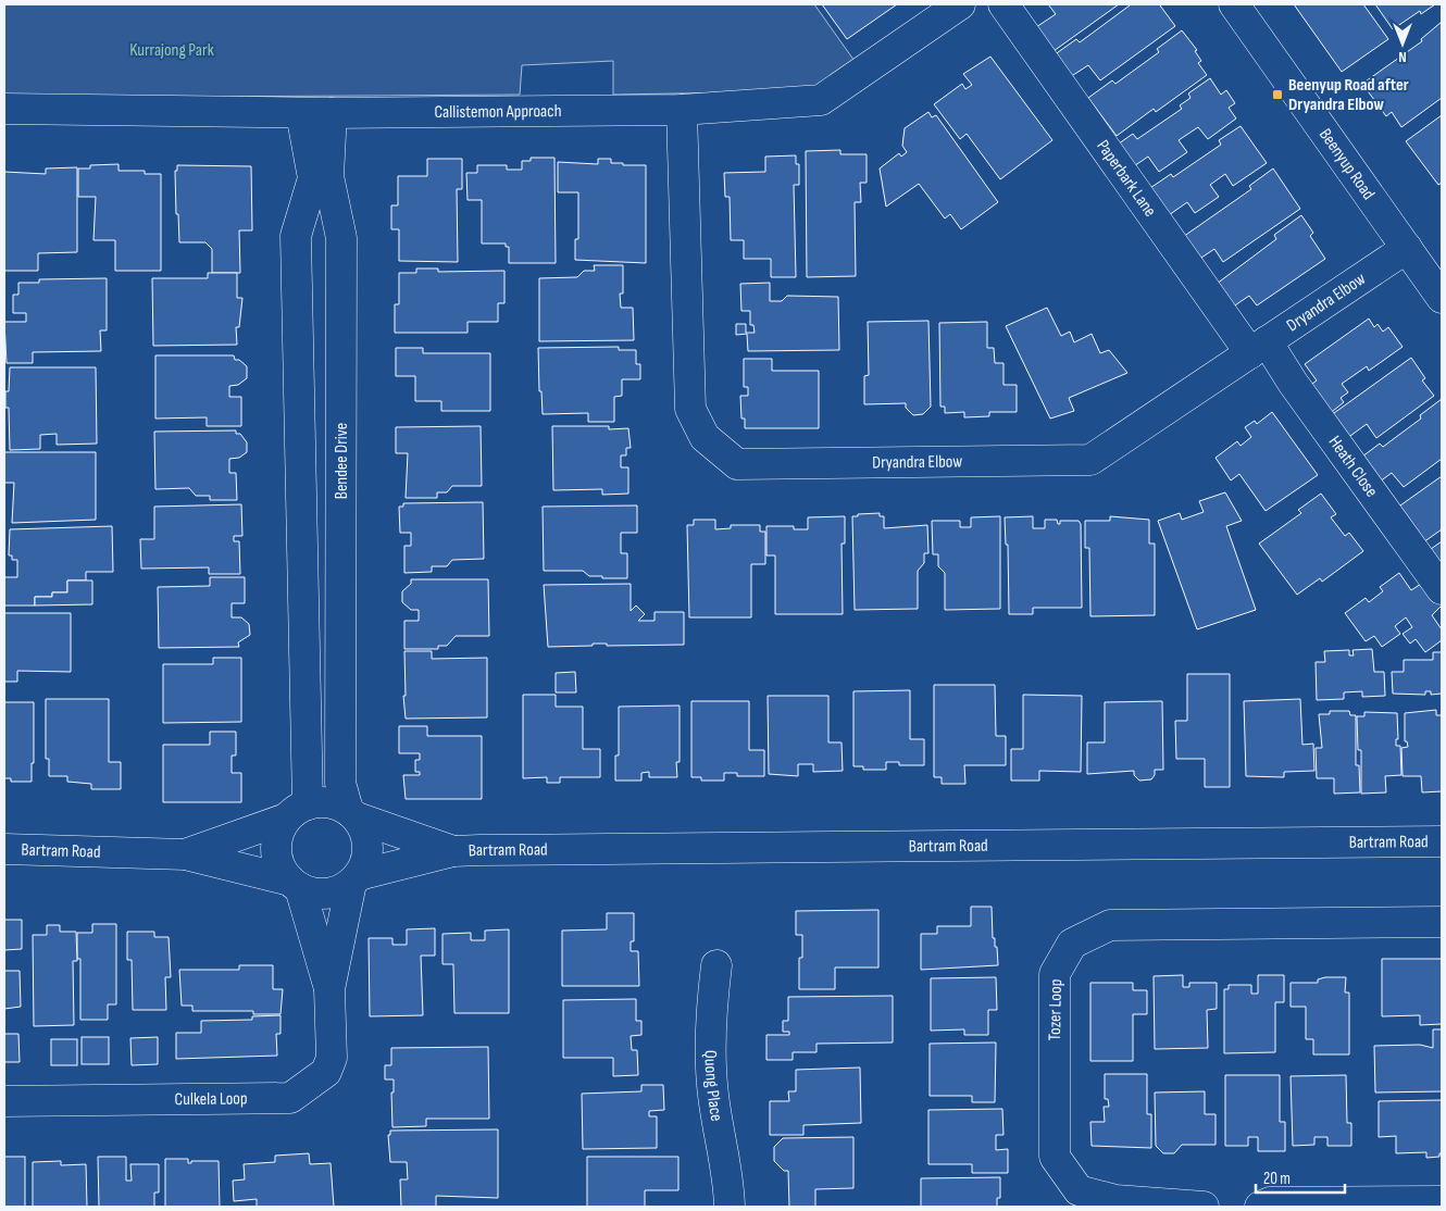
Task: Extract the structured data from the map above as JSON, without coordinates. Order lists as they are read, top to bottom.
{
  "streets": {
    "street": [
      "Callistemon Approach",
      "Beenyup Road",
      "Paperbark Lane",
      "Dryandra Elbow",
      "Bendee Drive",
      "Heath Close",
      "Bartram Road",
      "Tozer Loop",
      "Quong Place",
      "Culkela Loop"
    ]
  },
  "crossings": [
    ["Callistemon Approach", "Dryandra Elbow"],
    ["Callistemon Approach", "Bendee Drive"],
    ["Beenyup Road", "Dryandra Elbow"],
    ["Paperbark Lane", "Dryandra Elbow"],
    ["Paperbark Lane", "Heath Close"],
    ["Dryandra Elbow", "Heath Close"],
    ["Bendee Drive", "Bartram Road"],
    ["Bendee Drive", "Culkela Loop"],
    ["Bartram Road", "Culkela Loop"]
  ],
  "parks": ["Kurrajong Park"],
  "places": {
    "transit": ["Beenyup Road after Dryandra Elbow"]
  },
  "scale_bar": "20 m",
  "north": "bottom"
}
